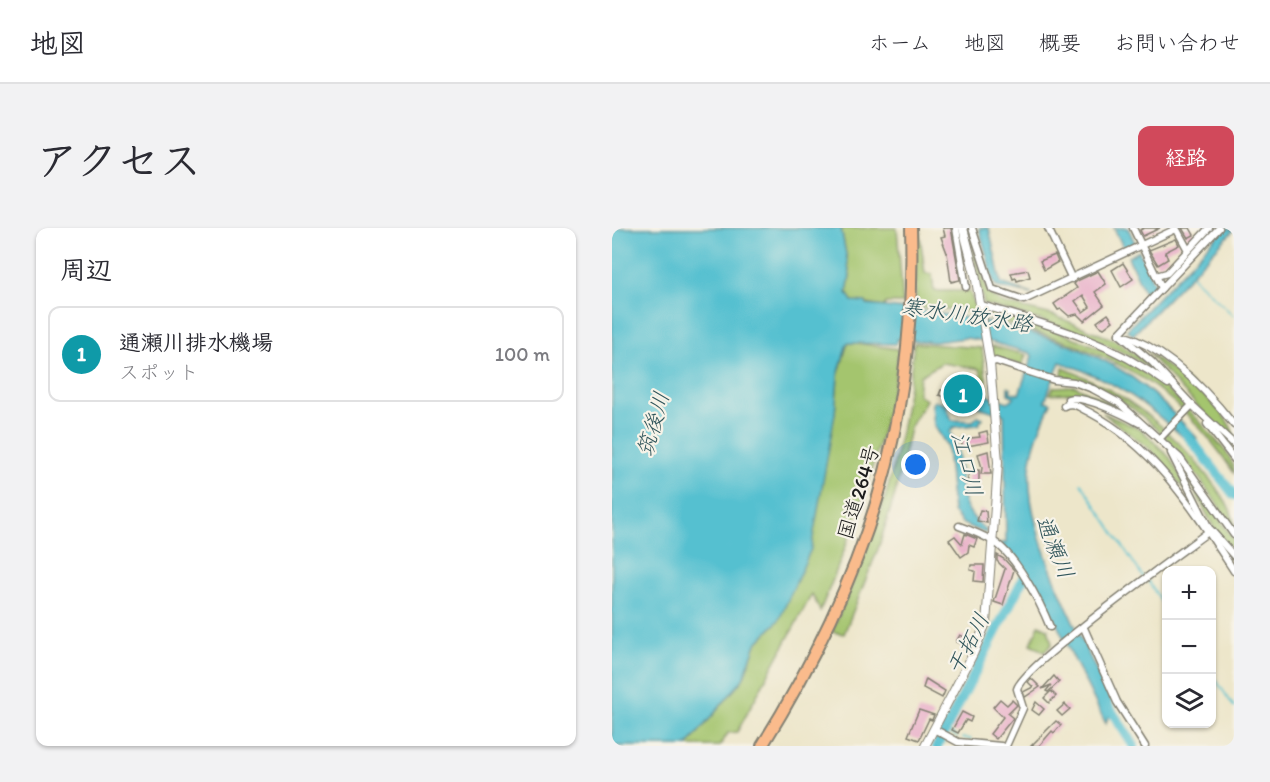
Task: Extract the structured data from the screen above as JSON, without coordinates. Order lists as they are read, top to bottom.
{
  "streets": {
    "highway": ["国道264号"]
  },
  "water": [
    "寒水川放水路",
    "筑後川",
    "江口川",
    "通瀬川",
    "干拓川"
  ],
  "page": {
    "header": "地図",
    "nav": [
      "ホーム",
      "地図",
      "概要",
      "お問い合わせ"
    ],
    "title": "アクセス",
    "buttons": "経路",
    "heading": "周辺",
    "list": [
      {
        "mark": "1",
        "name": "通瀬川排水機場",
        "note": "スポット",
        "value": "100 m"
      }
    ],
    "pins": "1",
    "map_buttons": ["+", "−"]
  }
}
